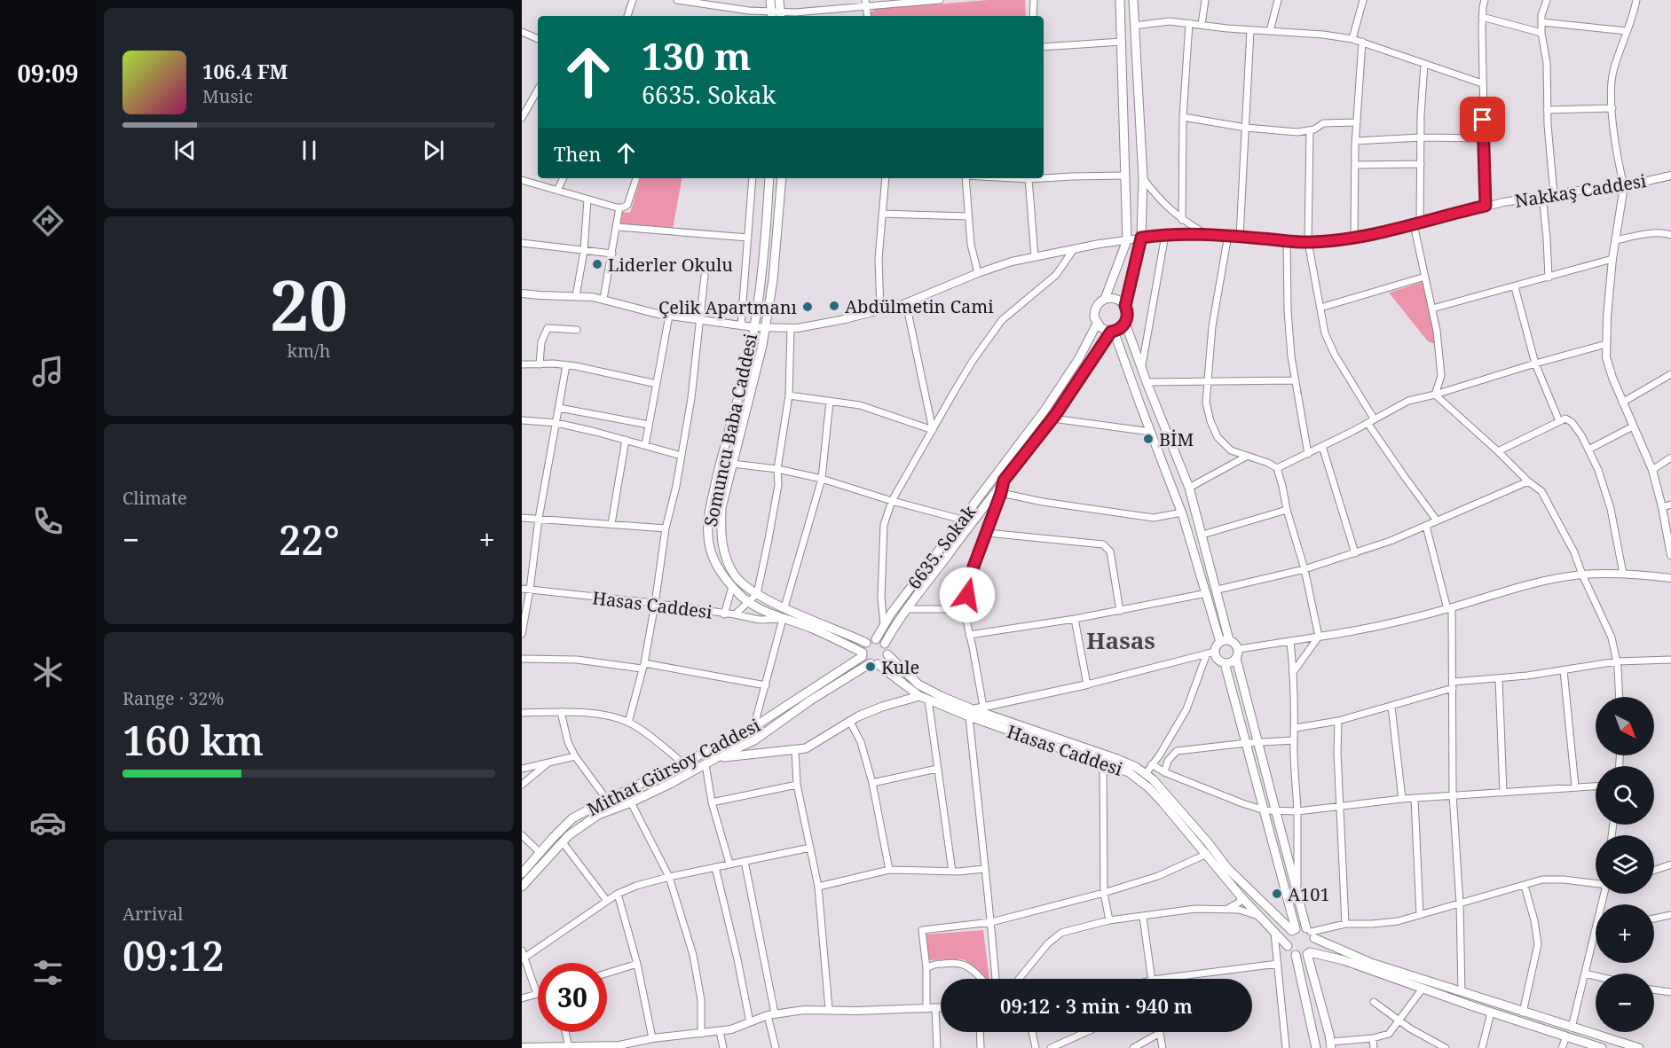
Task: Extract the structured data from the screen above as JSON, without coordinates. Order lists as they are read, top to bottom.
{
  "streets": {
    "main road": [
      "Somuncu Baba Caddesi",
      "6635. Sokak",
      "Hasas Caddesi",
      "Mithat Gürsoy Caddesi"
    ],
    "street": ["Nakkaş Caddesi"]
  },
  "crossings": [
    ["Nakkaş Caddesi", "Somuncu Baba Caddesi"],
    ["Somuncu Baba Caddesi", "6635. Sokak"],
    ["Somuncu Baba Caddesi", "Hasas Caddesi"],
    ["Somuncu Baba Caddesi", "Mithat Gürsoy Caddesi"],
    ["6635. Sokak", "Hasas Caddesi"],
    ["6635. Sokak", "Mithat Gürsoy Caddesi"],
    ["Hasas Caddesi", "Mithat Gürsoy Caddesi"]
  ],
  "districts": ["Hasas"],
  "places": [
    "Liderler Okulu",
    "Abdülmetin Cami",
    "Çelik Apartmanı",
    "BİM",
    "Kule",
    "A101"
  ],
  "north": "bottom right",
  "page": {
    "tabs": "09:09",
    "turn": ["130 m", "6635. Sokak"],
    "song": ["106.4 FM", "Music"],
    "then": "Then",
    "tile": [
      ["20", "km/h"],
      "Climate",
      ["Range · 32%", "160 km"],
      ["Arrival", "09:12"]
    ],
    "heat": ["−", "22°", "+"],
    "map_buttons": ["+", "−"],
    "limit": "30",
    "trip": "09:12 · 3 min · 940 m"
  }
}
